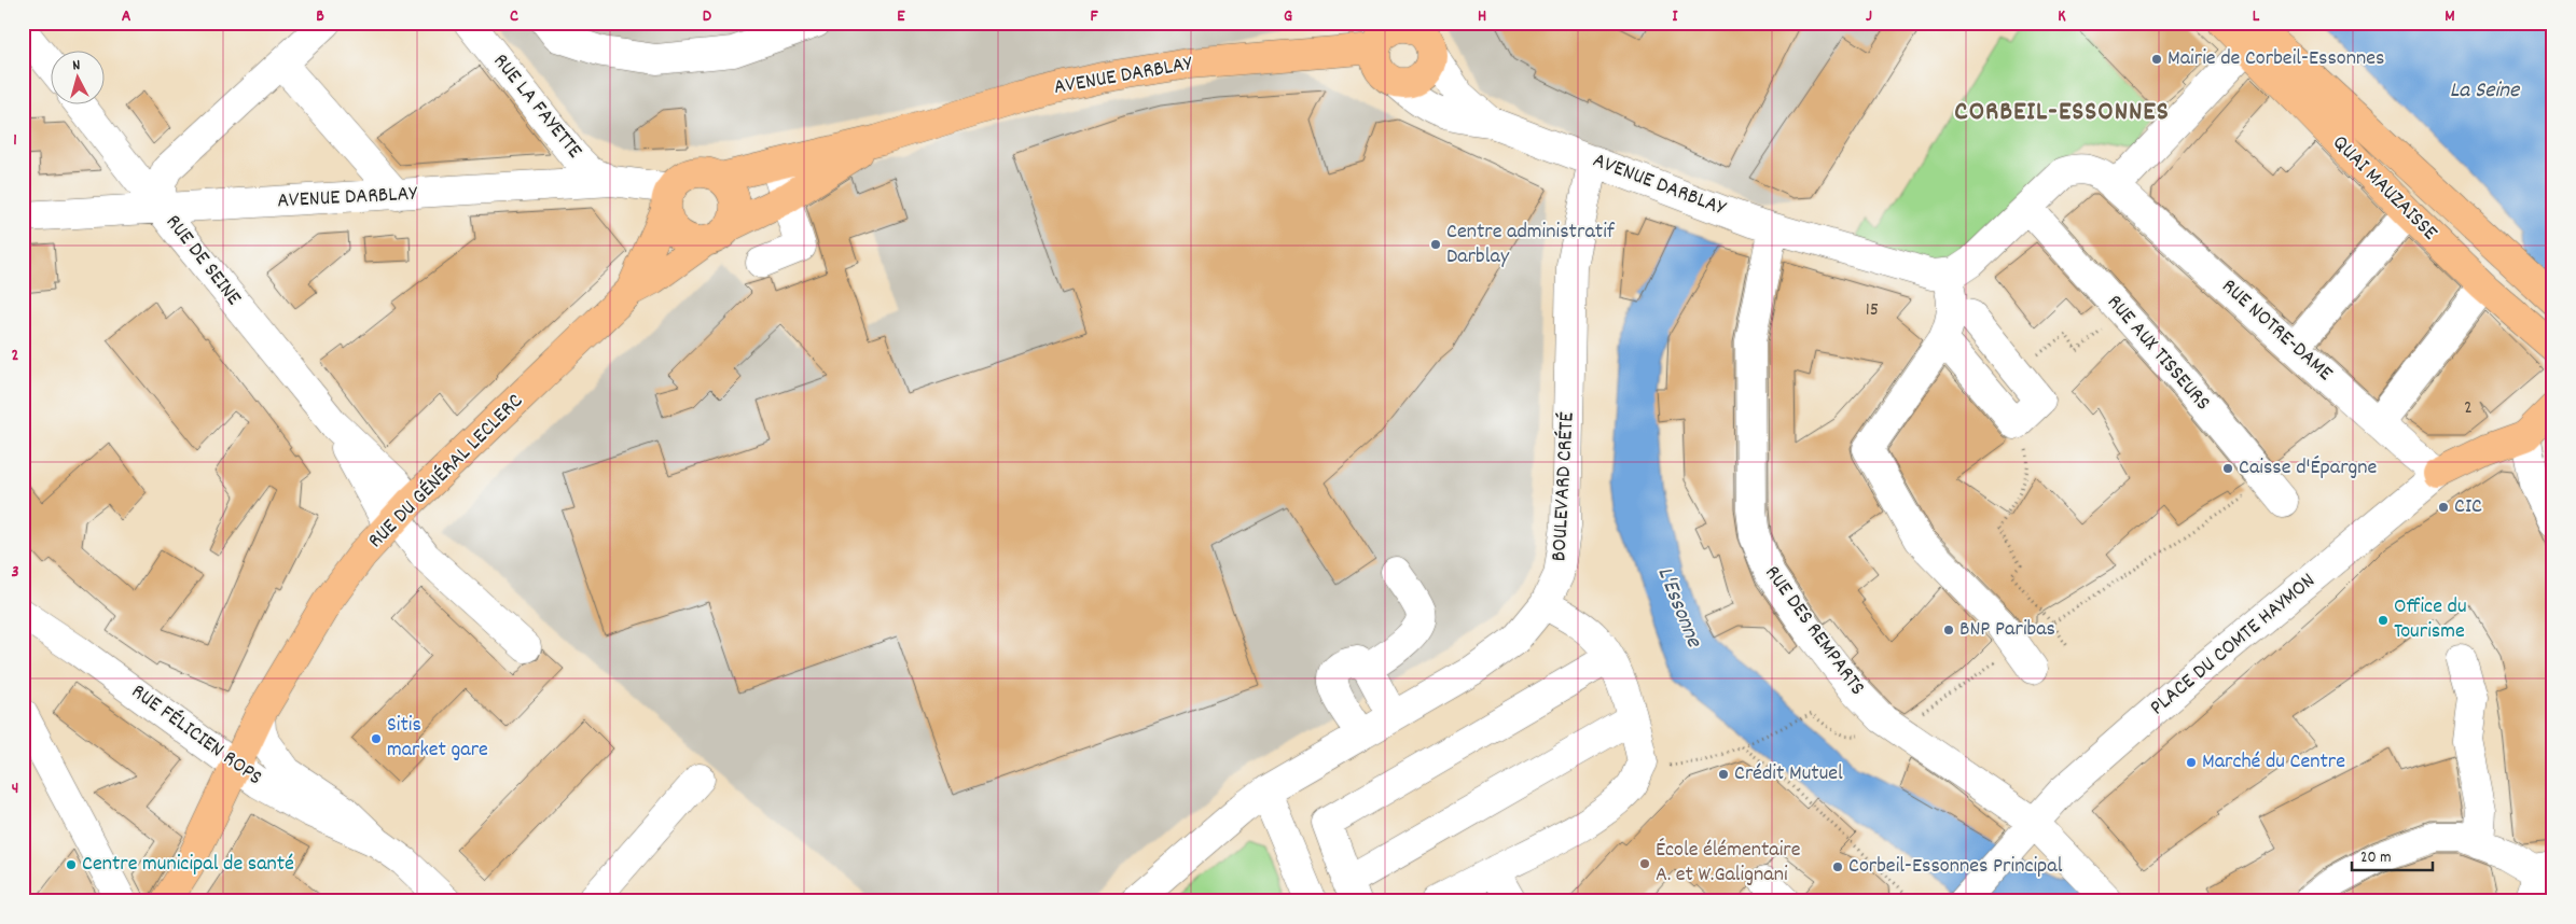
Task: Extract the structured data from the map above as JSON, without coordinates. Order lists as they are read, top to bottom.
{
  "streets": {
    "main road": ["AVENUE DARBLAY", "QUAI MAUZAISSE", "RUE DU GÉNÉRAL LECLERC"],
    "street": [
      "RUE LA FAYETTE",
      "RUE DE SEINE",
      "RUE NOTRE-DAME",
      "RUE AUX TISSEURS",
      "BOULEVARD CRÉTÉ",
      "RUE DES REMPARTS",
      "PLACE DU COMTE HAYMON",
      "RUE FÉLICIEN ROPS"
    ]
  },
  "crossings": [
    ["AVENUE DARBLAY", "RUE LA FAYETTE"],
    ["AVENUE DARBLAY", "RUE DE SEINE"],
    ["AVENUE DARBLAY", "RUE NOTRE-DAME"],
    ["AVENUE DARBLAY", "RUE DU GÉNÉRAL LECLERC"],
    ["AVENUE DARBLAY", "BOULEVARD CRÉTÉ"],
    ["AVENUE DARBLAY", "RUE DES REMPARTS"],
    ["RUE DE SEINE", "RUE DU GÉNÉRAL LECLERC"],
    ["RUE NOTRE-DAME", "RUE AUX TISSEURS"],
    ["RUE NOTRE-DAME", "PLACE DU COMTE HAYMON"],
    ["RUE DU GÉNÉRAL LECLERC", "RUE FÉLICIEN ROPS"],
    ["RUE DES REMPARTS", "PLACE DU COMTE HAYMON"]
  ],
  "districts": ["CORBEIL-ESSONNES"],
  "water": ["La Seine", "L'Essonne"],
  "places": [
    "Mairie de Corbeil-Essonnes",
    "Centre administratif Darblay",
    "Caisse d'Épargne",
    "CIC",
    "Office du Tourisme",
    "BNP Paribas",
    "Sitis market gare",
    "Marché du Centre",
    "Crédit Mutuel",
    "École élémentaire A. et W.Galignani",
    "Centre municipal de santé",
    "Corbeil-Essonnes Principal"
  ],
  "house_numbers": ["15", "2"],
  "scale_bar": "20 m",
  "north": "top",
  "grid": {
    "columns": [
      "A",
      "B",
      "C",
      "D",
      "E",
      "F",
      "G",
      "H",
      "I",
      "J",
      "K",
      "L",
      "M"
    ],
    "rows": [
      "1",
      "2",
      "3",
      "4"
    ]
  }
}
